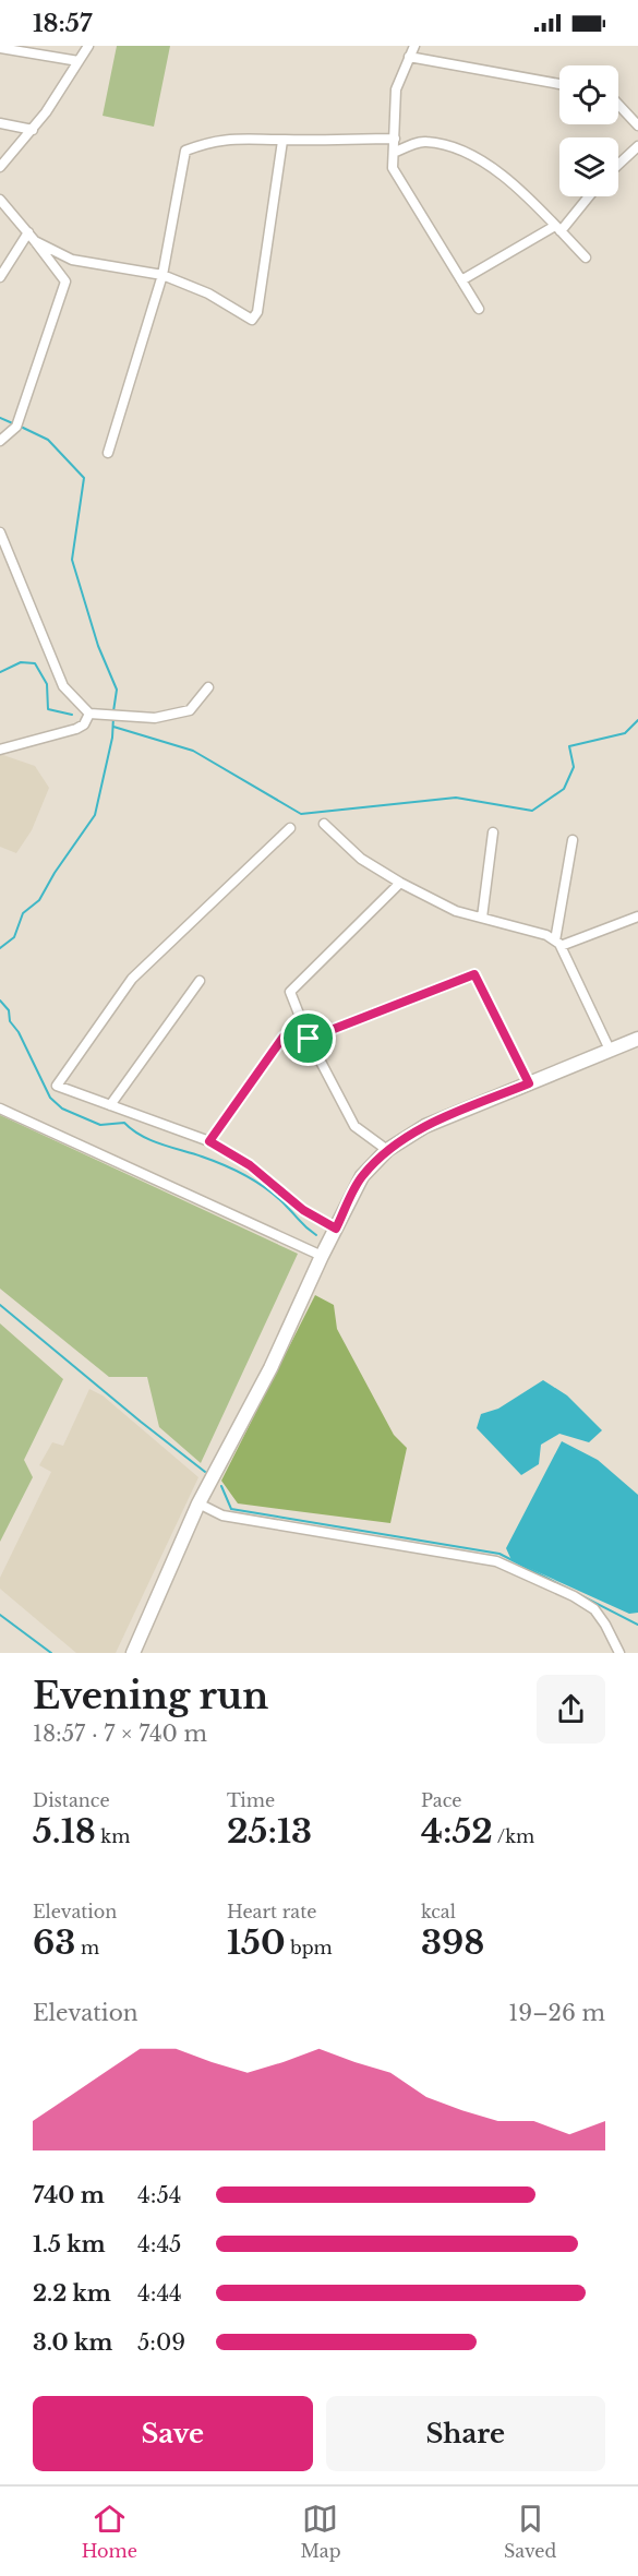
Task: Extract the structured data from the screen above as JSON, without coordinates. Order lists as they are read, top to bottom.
{
  "page": {
    "status": "18:57",
    "heading": ["Evening run", "18:57 · 7 × 740 m"],
    "stats": [
      ["Distance", "5.18 km"],
      ["Time", "25:13"],
      ["Pace", "4:52 /km"],
      ["Elevation", "63 m"],
      ["Heart rate", "150 bpm"],
      ["kcal", "398"]
    ],
    "chart": ["Elevation", "19–26 m"],
    "list": [
      {
        "name": "740 m",
        "note": "4:54"
      },
      {
        "name": "1.5 km",
        "note": "4:45"
      },
      {
        "name": "2.2 km",
        "note": "4:44"
      },
      {
        "name": "3.0 km",
        "note": "5:09"
      }
    ],
    "buttons": ["Save", "Share"],
    "tabs": ["Home", "Map", "Saved"]
  }
}
